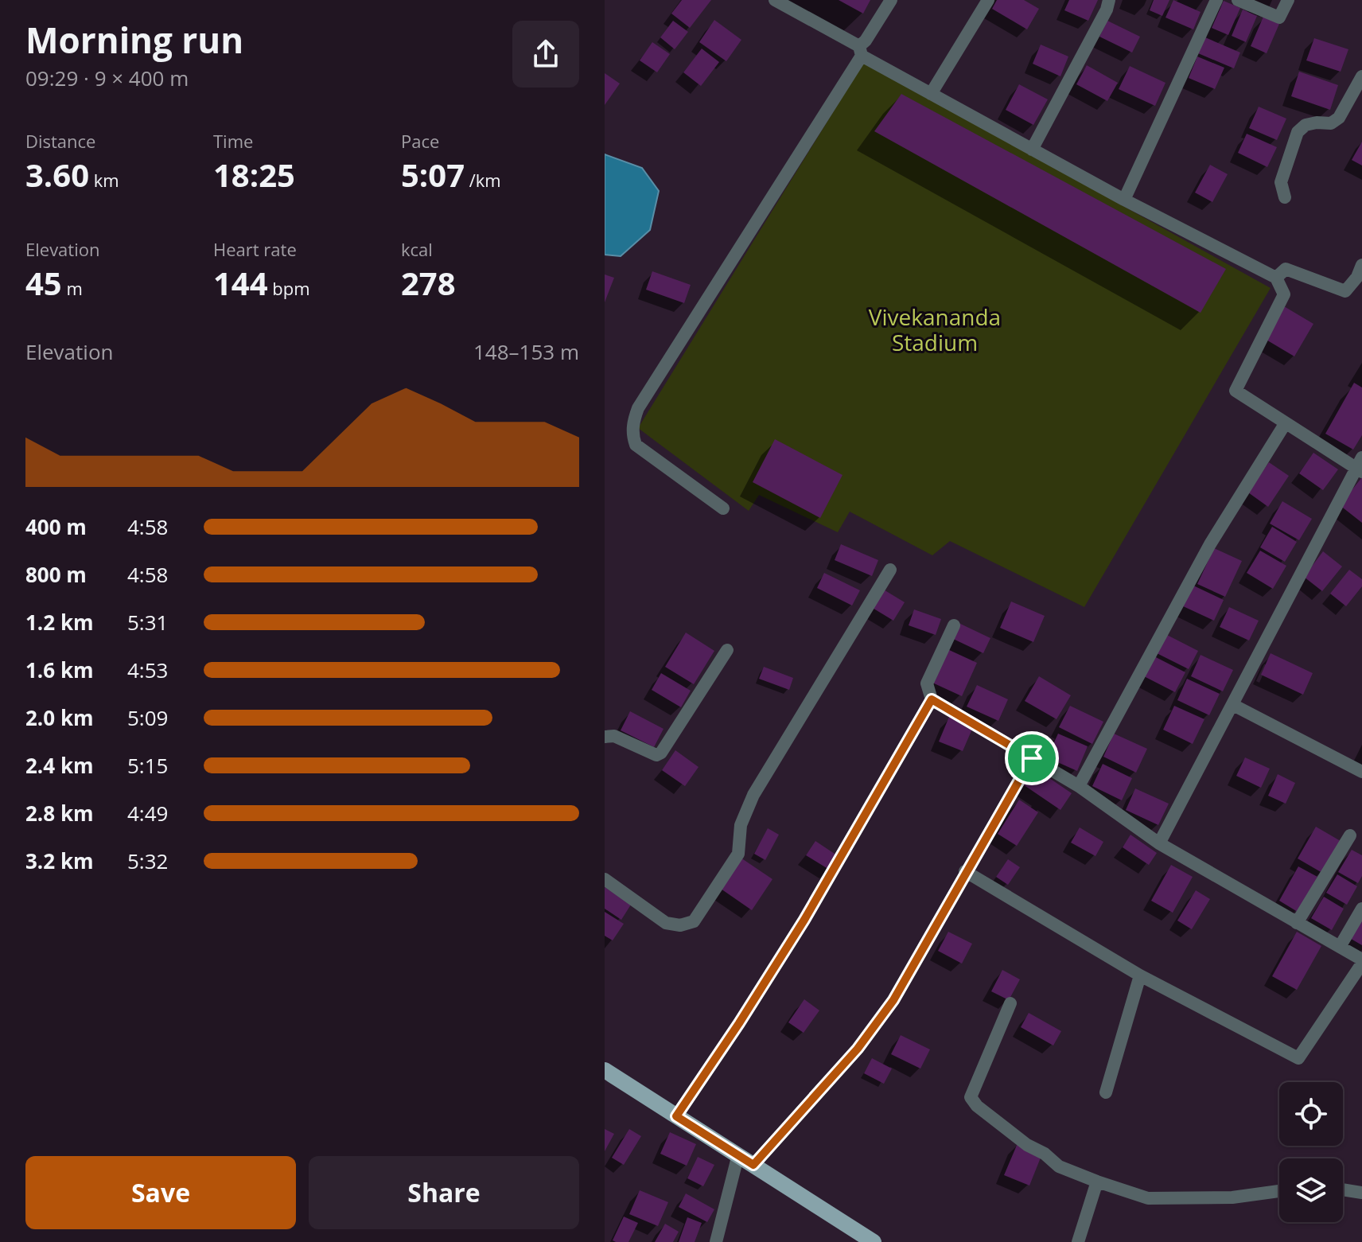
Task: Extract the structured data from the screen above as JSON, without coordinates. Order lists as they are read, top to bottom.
{
  "parks": ["Vivekananda Stadium"],
  "page": {
    "heading": ["Morning run", "09:29 · 9 × 400 m"],
    "stats": [
      ["Distance", "3.60 km"],
      ["Time", "18:25"],
      ["Pace", "5:07 /km"],
      ["Elevation", "45 m"],
      ["Heart rate", "144 bpm"],
      ["kcal", "278"]
    ],
    "chart": ["Elevation", "148–153 m"],
    "list": [
      {
        "name": "400 m",
        "note": "4:58"
      },
      {
        "name": "800 m",
        "note": "4:58"
      },
      {
        "name": "1.2 km",
        "note": "5:31"
      },
      {
        "name": "1.6 km",
        "note": "4:53"
      },
      {
        "name": "2.0 km",
        "note": "5:09"
      },
      {
        "name": "2.4 km",
        "note": "5:15"
      },
      {
        "name": "2.8 km",
        "note": "4:49"
      },
      {
        "name": "3.2 km",
        "note": "5:32"
      }
    ],
    "buttons": ["Save", "Share"]
  }
}
